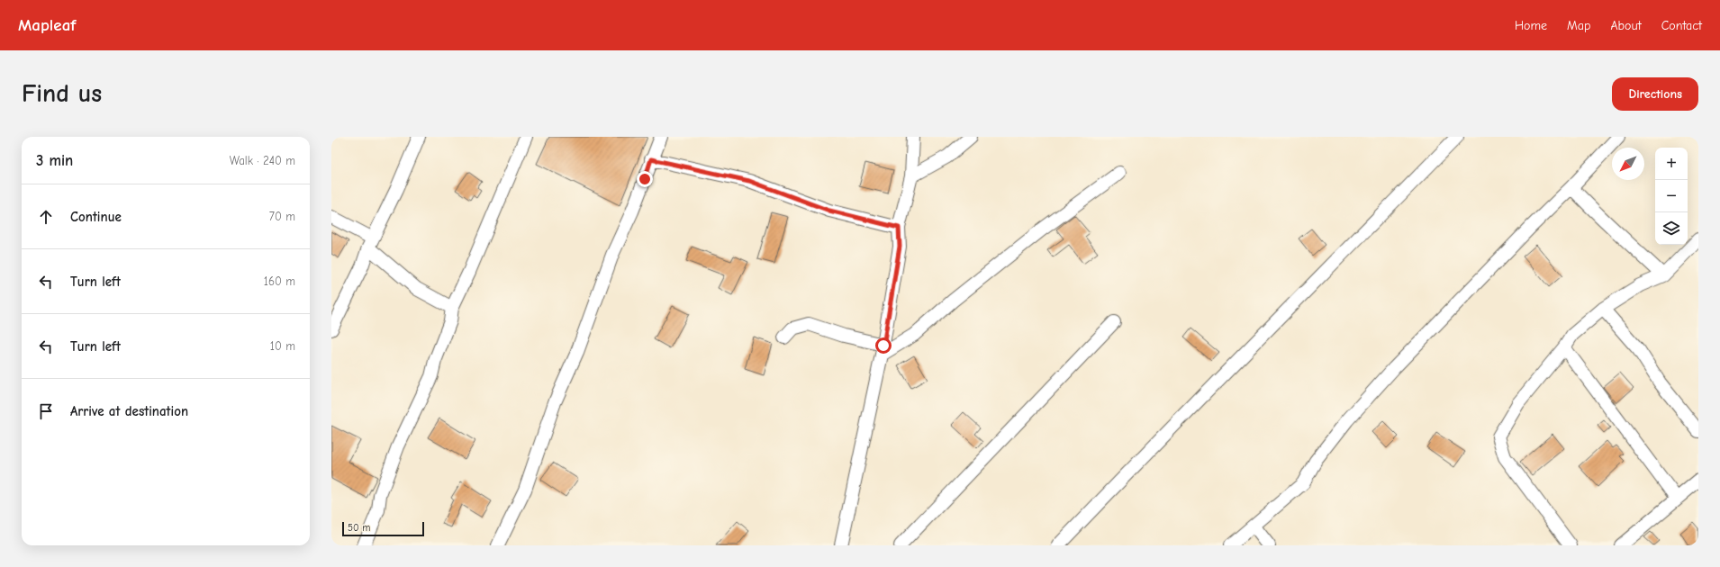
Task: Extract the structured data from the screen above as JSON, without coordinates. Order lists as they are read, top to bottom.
{
  "scale_bar": "50 m",
  "north": "bottom left",
  "page": {
    "header": "Mapleaf",
    "nav": [
      "Home",
      "Map",
      "About",
      "Contact"
    ],
    "buttons": "Directions",
    "title": "Find us",
    "heading": ["3 min", "Walk · 240 m"],
    "map_buttons": ["+", "−"],
    "list": [
      ["Continue", "70 m"],
      ["Turn left", "160 m"],
      ["Turn left", "10 m"],
      "Arrive at destination"
    ],
    "scale": "50 m"
  }
}
